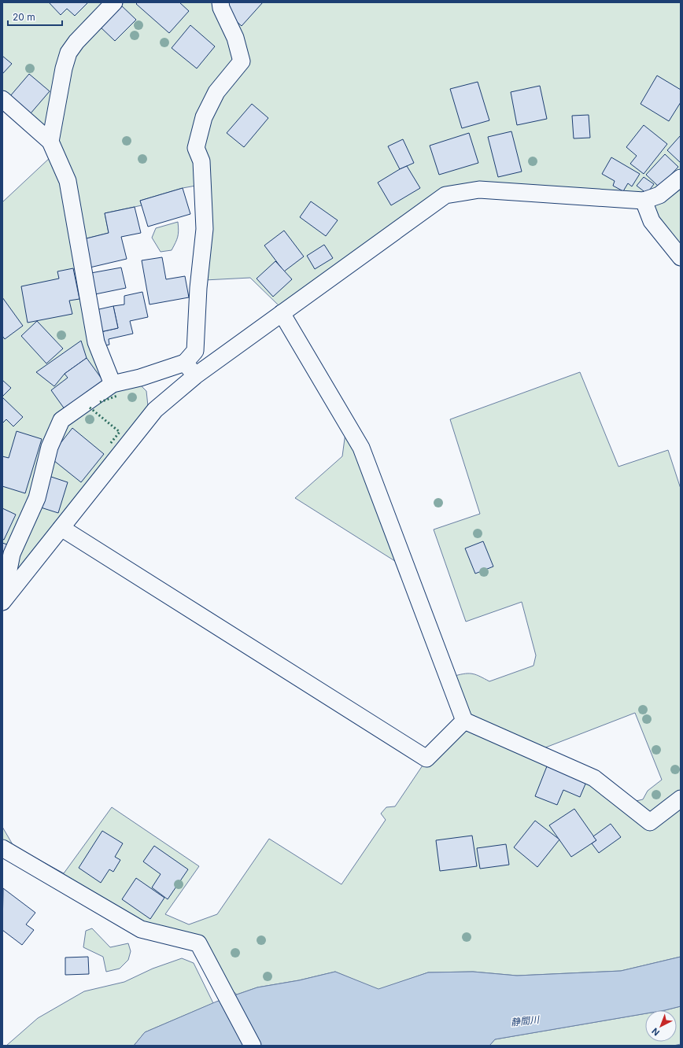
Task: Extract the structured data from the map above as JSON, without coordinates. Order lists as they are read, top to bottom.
{
  "water": ["静間川"],
  "scale_bar": "20 m",
  "north": "bottom left"
}
